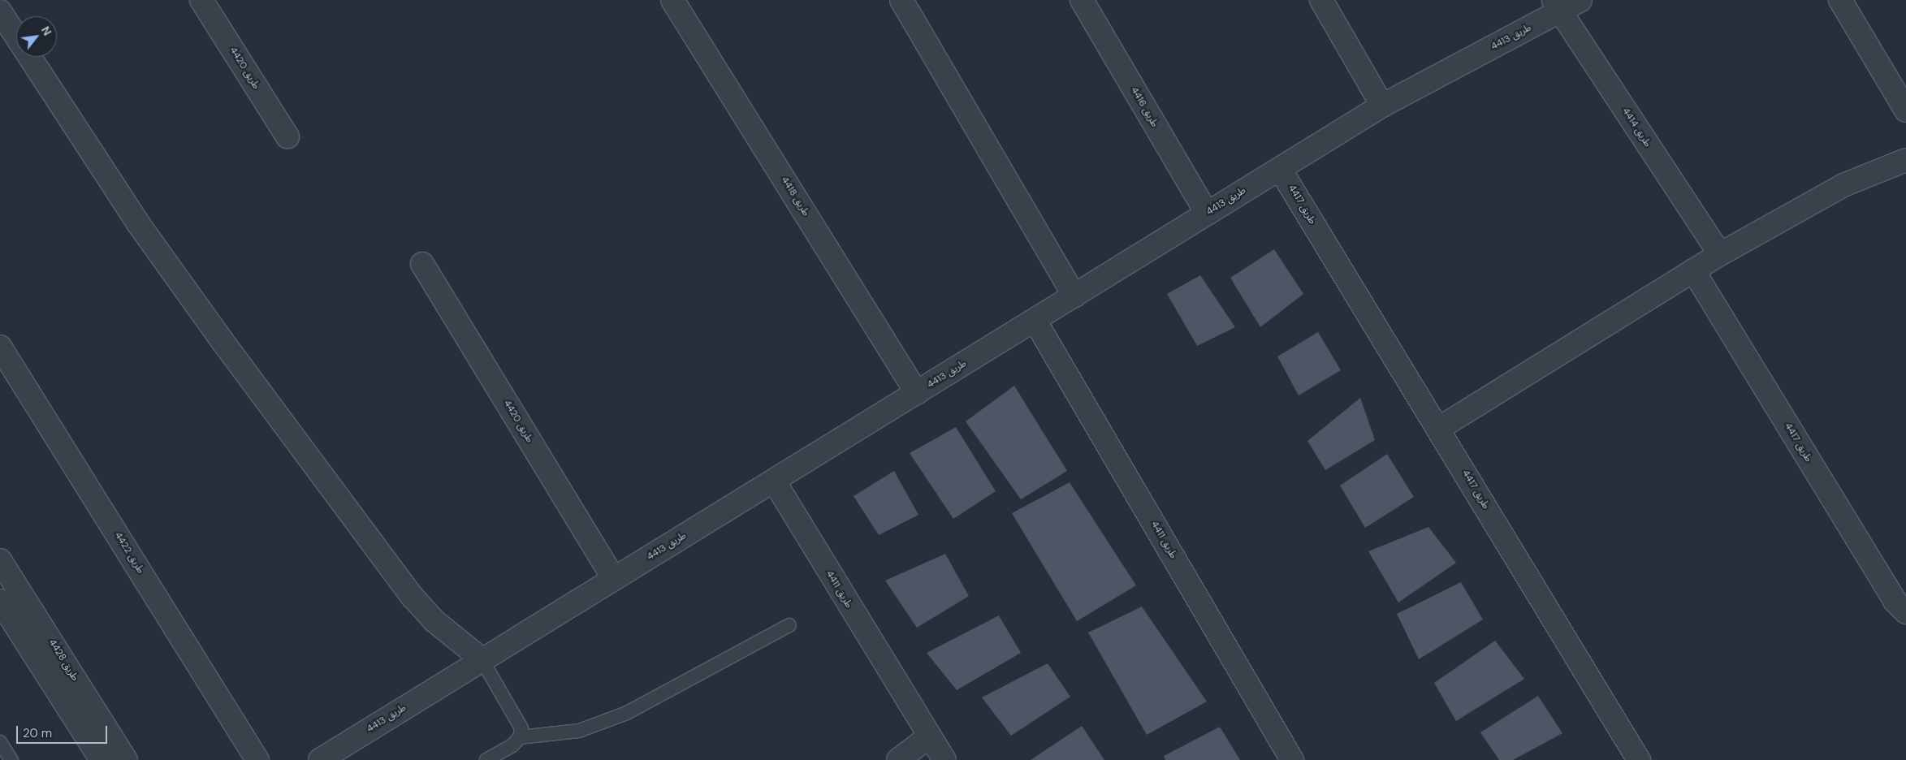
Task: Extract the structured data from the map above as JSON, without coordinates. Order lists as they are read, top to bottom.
{
  "streets": {
    "street": [
      "طريق 4413",
      "طريق 4420",
      "طريق 4416",
      "طريق 4414",
      "طريق 4418",
      "طريق 4417",
      "طريق 4411",
      "طريق 4422",
      "طريق 4428"
    ]
  },
  "crossings": [
    ["طريق 4413", "طريق 4420"],
    ["طريق 4413", "طريق 4416"],
    ["طريق 4413", "طريق 4414"],
    ["طريق 4413", "طريق 4418"],
    ["طريق 4413", "طريق 4417"],
    ["طريق 4413", "طريق 4411"]
  ],
  "scale_bar": "20 m",
  "north": "top right"
}
